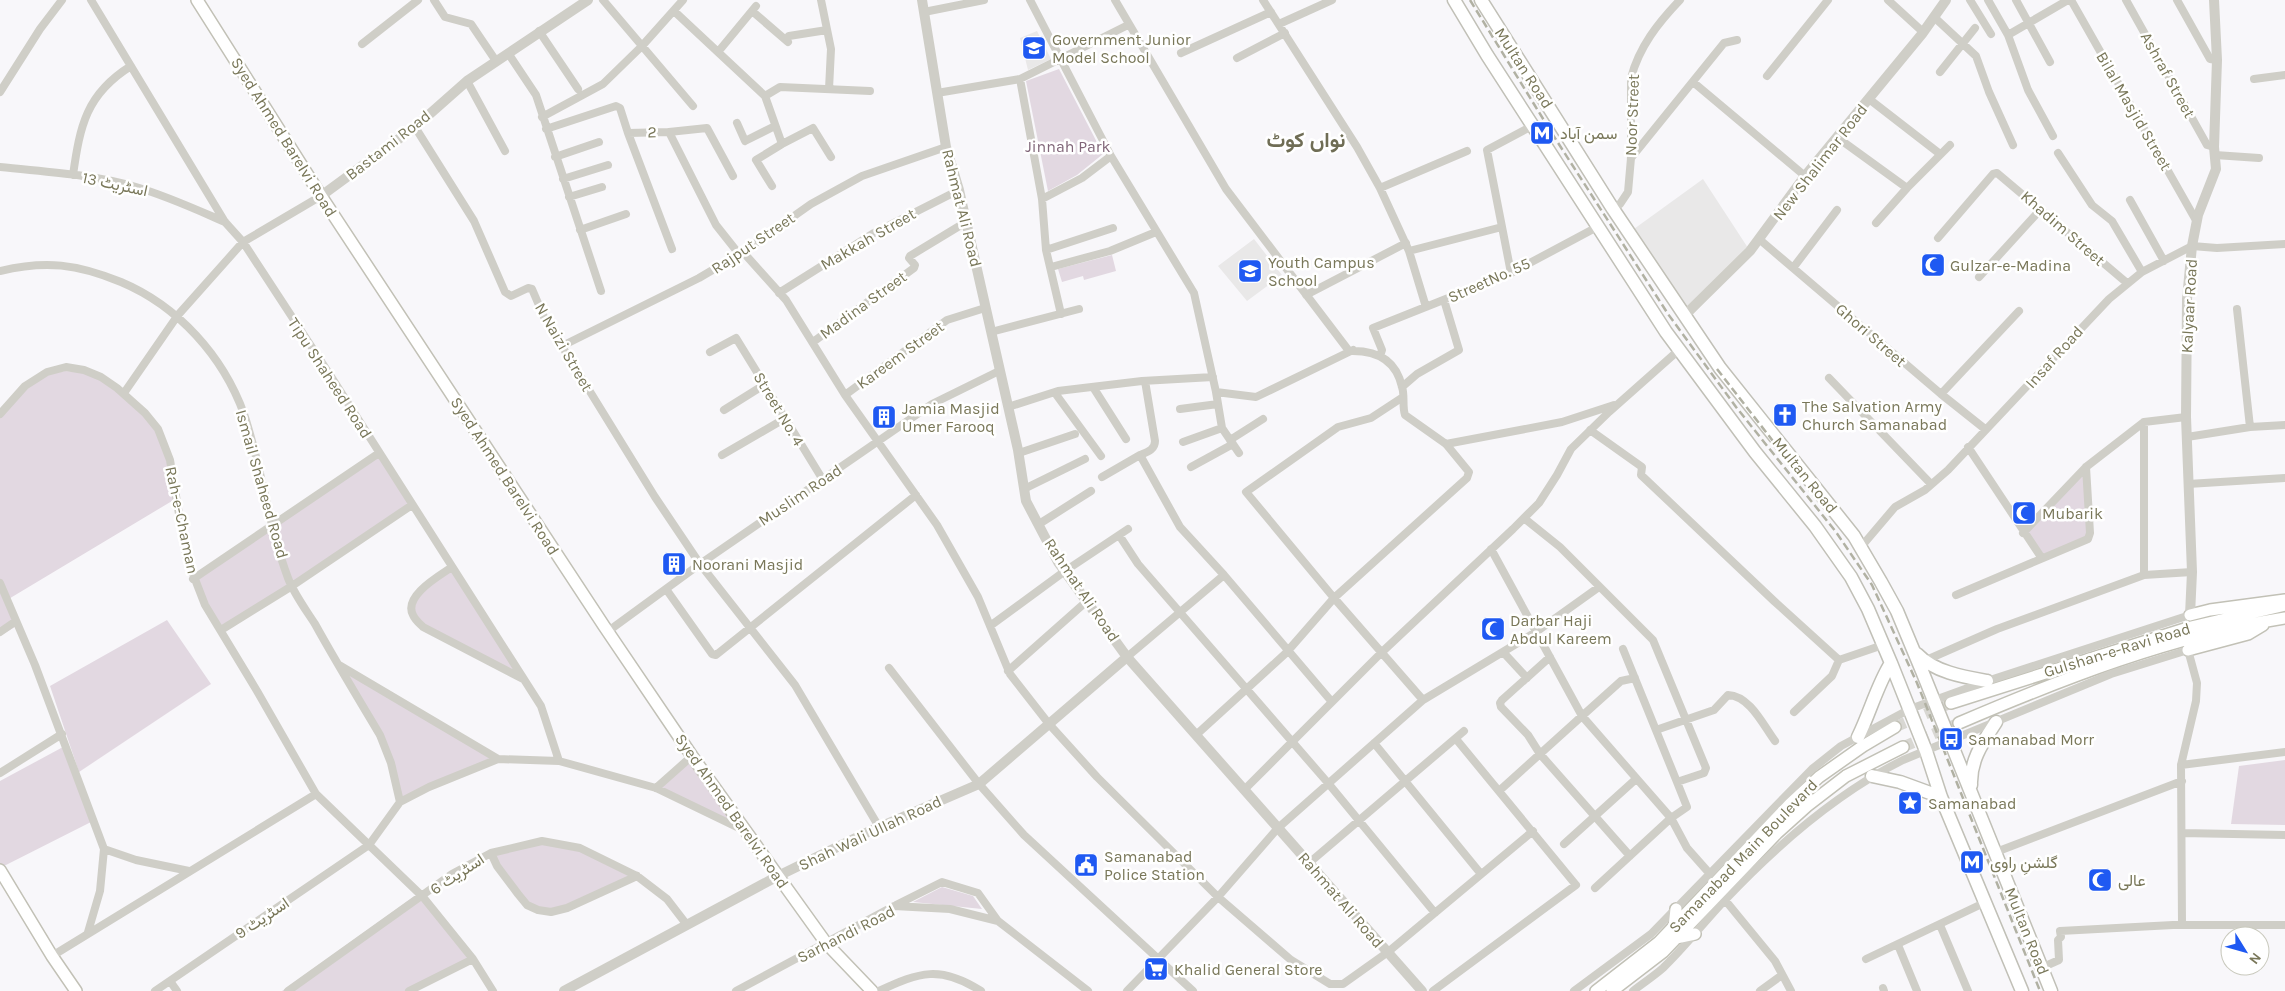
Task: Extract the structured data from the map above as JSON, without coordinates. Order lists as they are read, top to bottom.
{
  "streets": {
    "main road": [
      "Multan Road",
      "Syed Ahmed Barelvi Road",
      "Gulshan-e-Ravi Road",
      "Samanabad Main Boulevard"
    ],
    "street": [
      "Ashraf Street",
      "Bilal Masjid Street",
      "Noor Street",
      "2",
      "Bastami Road",
      "New Shalimar Road",
      "اسٹریٹ 13",
      "Rahmat Ali Road",
      "Khadim Street",
      "Makkah Street",
      "Rajput Street",
      "StreetNo. 55",
      "Madina Street",
      "Kalyaar Road",
      "Ghori Street",
      "N Naizi Street",
      "Kareem Street",
      "Insaf Road",
      "Tipu Shaheed Road",
      "Street No. 4",
      "Ismail Shaheed Road",
      "Muslim Road",
      "Rah-e-Chaman",
      "Shah Wali Ullah Road",
      "اسٹریٹ 6",
      "اسٹریٹ 9",
      "Sarhandi Road"
    ]
  },
  "crossings": [
    ["Multan Road", "Noor Street"],
    ["Multan Road", "New Shalimar Road"],
    ["Multan Road", "StreetNo. 55"],
    ["Multan Road", "Insaf Road"],
    ["Ashraf Street", "Kalyaar Road"],
    ["Bilal Masjid Street", "Kalyaar Road"],
    ["2", "Rahmat Ali Road"],
    ["2", "Makkah Street"],
    ["2", "Rajput Street"],
    ["2", "Madina Street"],
    ["2", "Kareem Street"],
    ["2", "Muslim Road"],
    ["2", "Shah Wali Ullah Road"],
    ["Syed Ahmed Barelvi Road", "Bastami Road"],
    ["Syed Ahmed Barelvi Road", "Muslim Road"],
    ["Syed Ahmed Barelvi Road", "Shah Wali Ullah Road"],
    ["Syed Ahmed Barelvi Road", "Sarhandi Road"],
    ["Bastami Road", "N Naizi Street"],
    ["Bastami Road", "Tipu Shaheed Road"],
    ["Bastami Road", "Ismail Shaheed Road"],
    ["Bastami Road", "Rah-e-Chaman"],
    ["New Shalimar Road", "Ghori Street"],
    ["اسٹریٹ 13", "Tipu Shaheed Road"],
    ["Rahmat Ali Road", "Makkah Street"],
    ["Rahmat Ali Road", "Rajput Street"],
    ["Rahmat Ali Road", "Madina Street"],
    ["Rahmat Ali Road", "Kareem Street"],
    ["Rahmat Ali Road", "Muslim Road"],
    ["Rahmat Ali Road", "Shah Wali Ullah Road"],
    ["Khadim Street", "Insaf Road"],
    ["Rajput Street", "N Naizi Street"],
    ["Kalyaar Road", "Insaf Road"],
    ["Ghori Street", "Insaf Road"],
    ["N Naizi Street", "Muslim Road"],
    ["N Naizi Street", "Shah Wali Ullah Road"],
    ["Street No. 4", "Muslim Road"],
    ["Rah-e-Chaman", "اسٹریٹ 6"],
    ["Rah-e-Chaman", "اسٹریٹ 9"],
    ["Shah Wali Ullah Road", "اسٹریٹ 6"]
  ],
  "districts": ["نواں کوٹ"],
  "parks": ["Jinnah Park"],
  "places": {
    "school or university": ["Government Junior Model School", "Youth Campus School"],
    "metro station": ["سمن آباد", "گلشنِ راوی"],
    "mosque": [
      "Gulzar-e-Madina",
      "Mubarik",
      "Darbar Haji Abdul Kareem",
      "عالی"
    ],
    "church": ["The Salvation Army Church Samanabad"],
    "building": ["Jamia Masjid Umer Farooq", "Noorani Masjid"],
    "bus stop": ["Samanabad Morr"],
    "place": ["Samanabad"],
    "public building": ["Samanabad Police Station"],
    "supermarket": ["Khalid General Store"]
  },
  "north": "bottom right"
}
